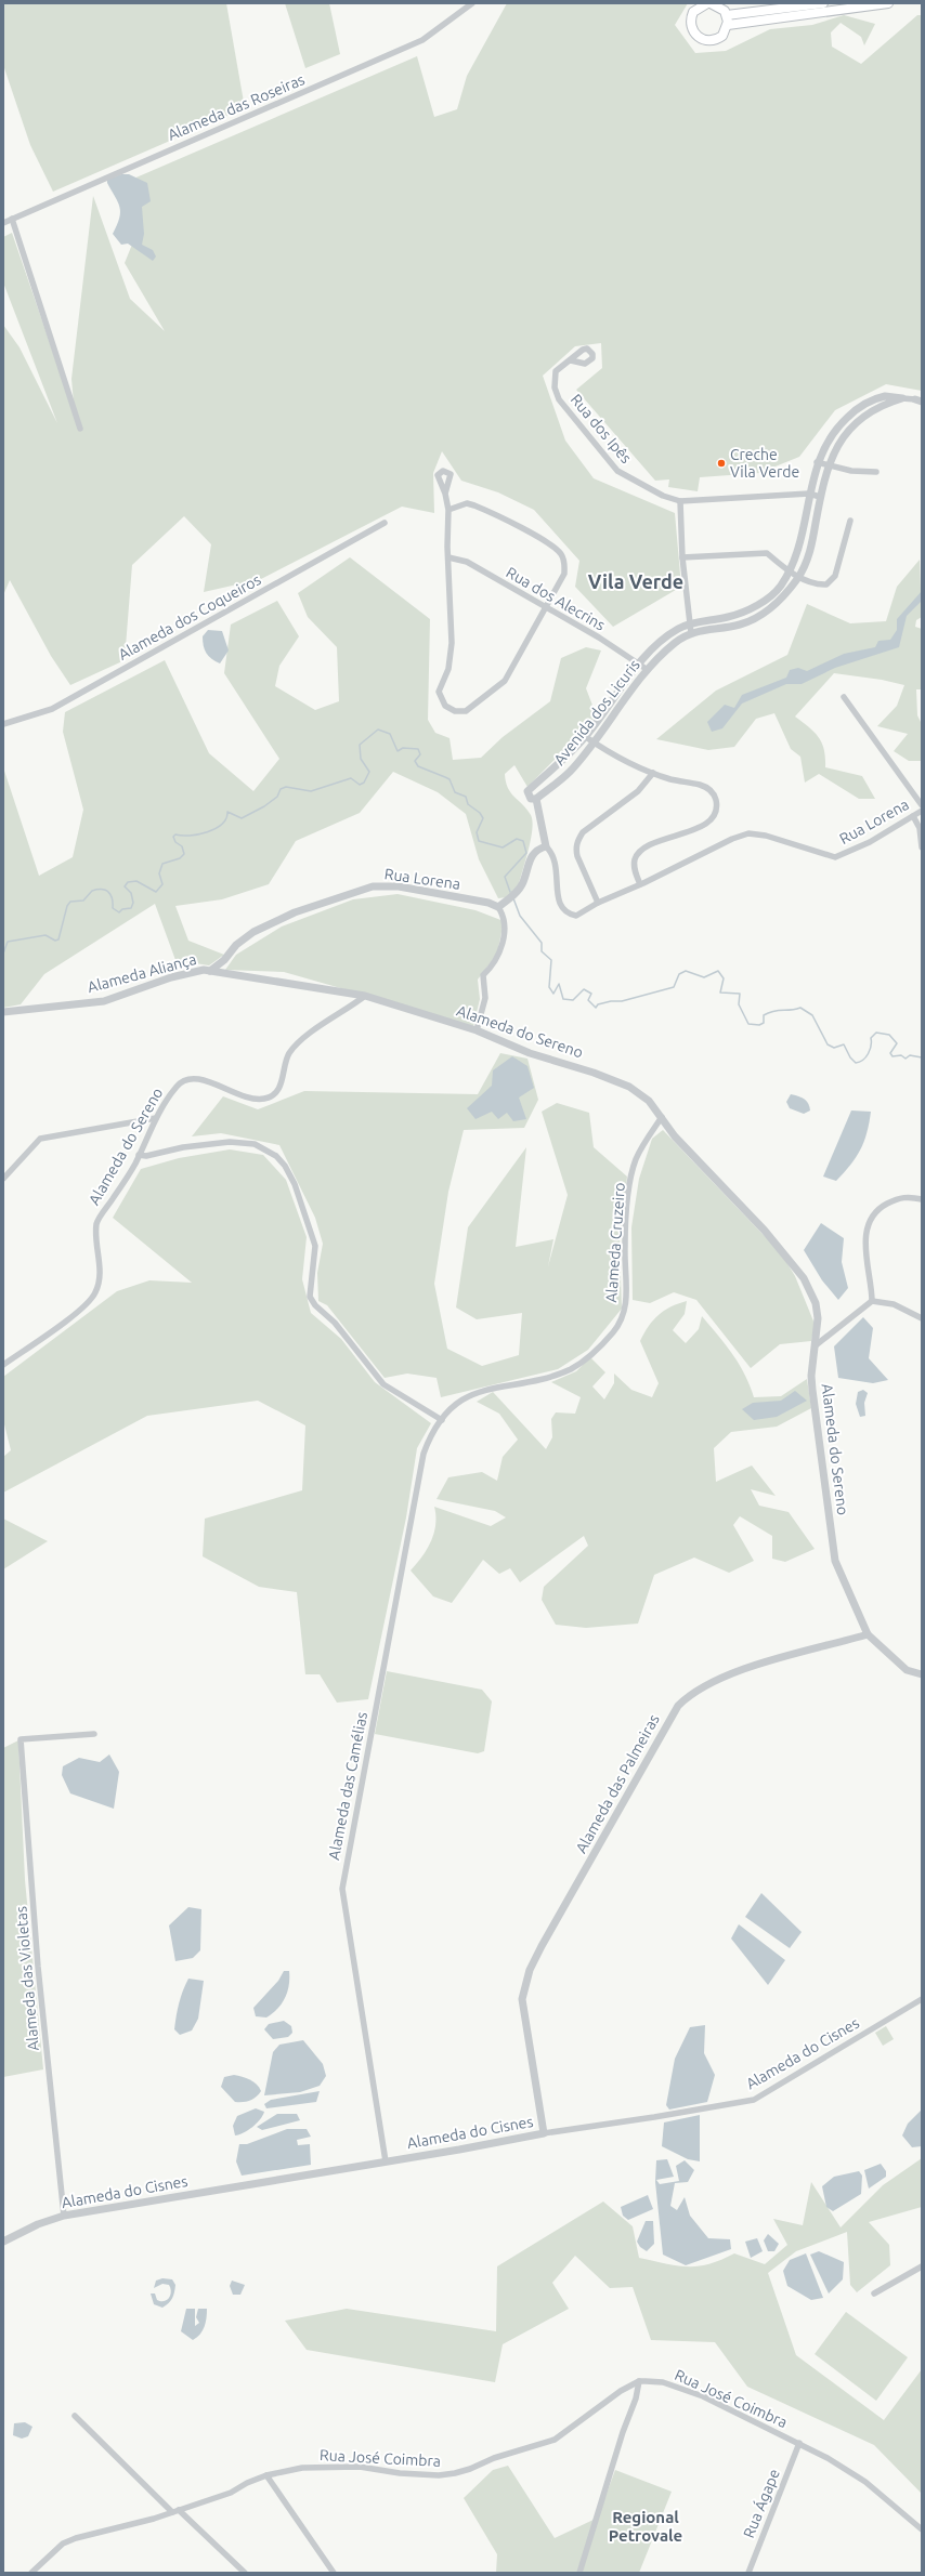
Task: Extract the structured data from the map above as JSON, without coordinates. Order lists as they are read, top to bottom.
{
  "streets": {
    "street": [
      "Alameda das Roseiras",
      "Rua dos Ipês",
      "Rua dos Alecrins",
      "Alameda dos Coqueiros",
      "Avenida dos Licuris",
      "Rua Lorena",
      "Alameda Aliança",
      "Alameda do Sereno",
      "Alameda Cruzeiro",
      "Alameda das Palmeiras",
      "Alameda das Camélias",
      "Alameda das Violetas",
      "Alameda do Cisnes",
      "Rua José Coimbra",
      "Rua Ágape"
    ]
  },
  "crossings": [
    ["Rua dos Ipês", "Avenida dos Licuris"],
    ["Rua dos Alecrins", "Avenida dos Licuris"],
    ["Rua Lorena", "Alameda Aliança"],
    ["Alameda Aliança", "Alameda do Sereno"],
    ["Alameda do Sereno", "Alameda Cruzeiro"],
    ["Alameda do Sereno", "Alameda das Palmeiras"],
    ["Alameda Cruzeiro", "Alameda das Camélias"],
    ["Alameda das Palmeiras", "Alameda do Cisnes"],
    ["Alameda das Camélias", "Alameda do Cisnes"],
    ["Alameda das Violetas", "Alameda do Cisnes"],
    ["Rua José Coimbra", "Rua Ágape"]
  ],
  "districts": ["Vila Verde", "Regional Petrovale"],
  "places": ["Creche Vila Verde"]
}
